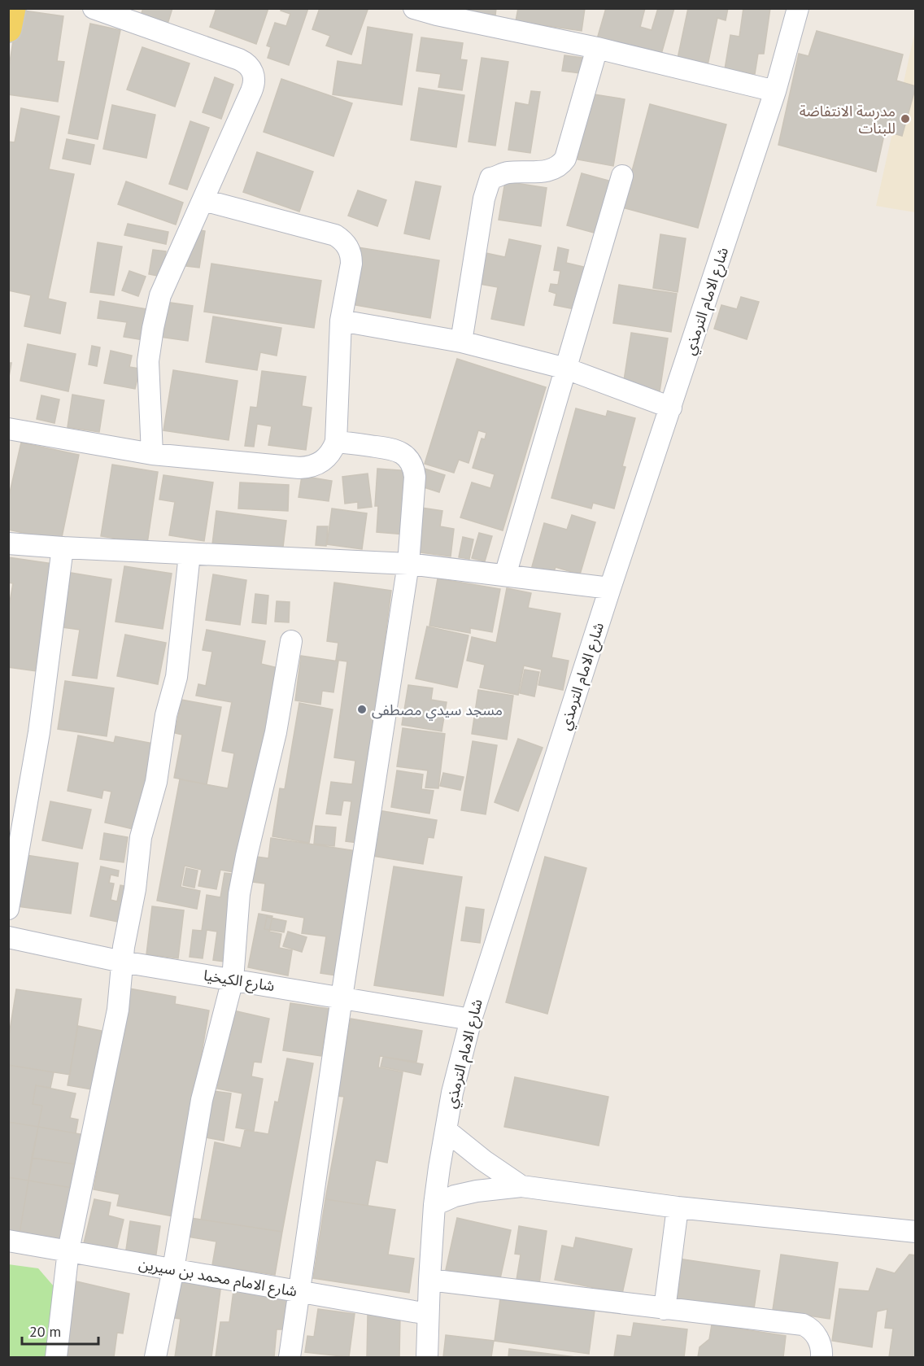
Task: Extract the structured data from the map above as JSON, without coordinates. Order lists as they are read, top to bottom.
{
  "streets": {
    "street": ["شارع الامام الترمذي", "شارع الكيخيا", "شارع الامام محمد بن سيرين"]
  },
  "crossings": [
    ["شارع الامام الترمذي", "شارع الكيخيا"],
    ["شارع الامام الترمذي", "شارع الامام محمد بن سيرين"]
  ],
  "places": ["مدرسة الانتفاضة للبنات", "مسجد سيدي مصطفى"],
  "scale_bar": "20 m"
}
